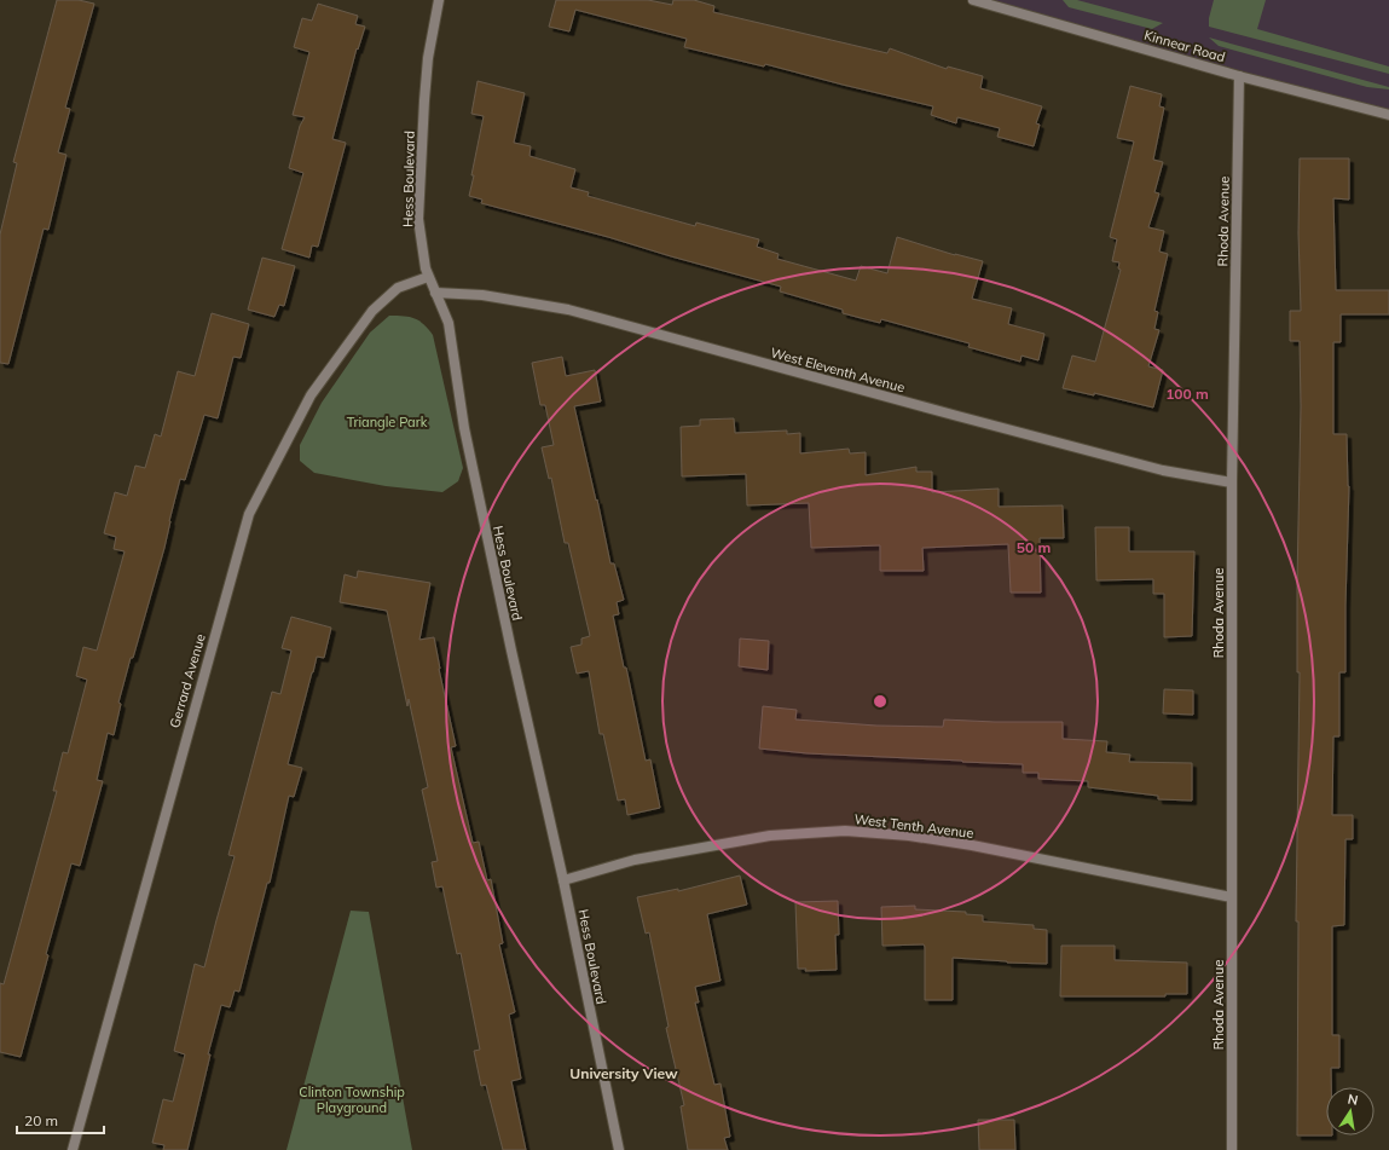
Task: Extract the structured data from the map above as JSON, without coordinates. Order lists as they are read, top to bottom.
{
  "streets": {
    "street": [
      "Kinnear Road",
      "Hess Boulevard",
      "Rhoda Avenue",
      "West Eleventh Avenue",
      "Gerrard Avenue",
      "West Tenth Avenue"
    ]
  },
  "crossings": [
    ["Kinnear Road", "Rhoda Avenue"],
    ["Hess Boulevard", "West Eleventh Avenue"],
    ["Hess Boulevard", "Gerrard Avenue"],
    ["Hess Boulevard", "West Tenth Avenue"],
    ["Rhoda Avenue", "West Eleventh Avenue"],
    ["Rhoda Avenue", "West Tenth Avenue"]
  ],
  "districts": ["University View"],
  "parks": ["Triangle Park", "Clinton Township Playground"],
  "scale_bar": "20 m",
  "north": "top",
  "rings": ["100 m", "50 m"]
}
